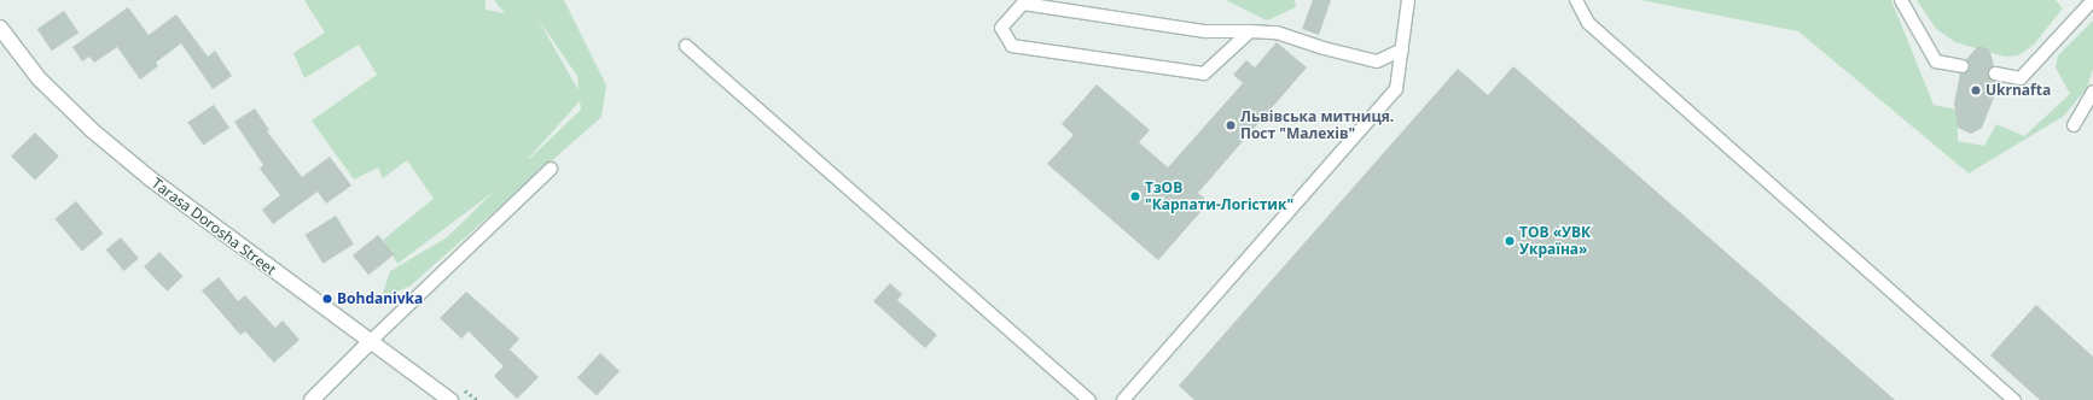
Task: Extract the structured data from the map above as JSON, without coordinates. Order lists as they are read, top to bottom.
{
  "streets": {
    "street": ["Tarasa Dorosha Street"]
  },
  "places": [
    "Ukrnafta",
    "Львівська митниця. Пост \"Малехів\"",
    "ТзОВ \"Карпати-Логістик\"",
    "ТОВ «УВК Україна»",
    "Bohdanivka"
  ]
}
